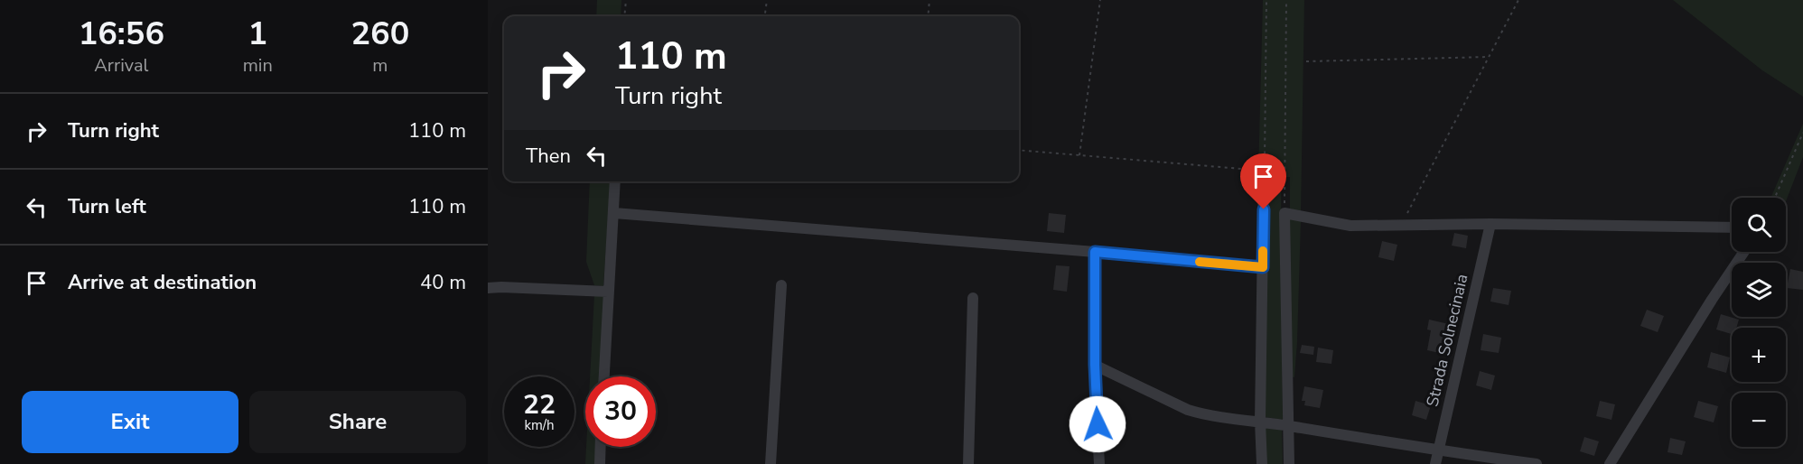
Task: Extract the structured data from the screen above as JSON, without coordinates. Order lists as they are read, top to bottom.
{
  "streets": {
    "street": ["Strada Solnecinaia"]
  },
  "page": {
    "eta": [
      "16:56",
      "Arrival",
      "1",
      "min",
      "260",
      "m"
    ],
    "turn": ["110 m", "Turn right"],
    "list": [
      {
        "name": "Turn right",
        "value": "110 m"
      },
      {
        "name": "Turn left",
        "value": "110 m"
      },
      {
        "name": "Arrive at destination",
        "value": "40 m"
      }
    ],
    "then": "Then",
    "map_buttons": ["+", "−"],
    "speed": "22 km/h",
    "limit": "30",
    "buttons": ["Exit", "Share"]
  }
}
